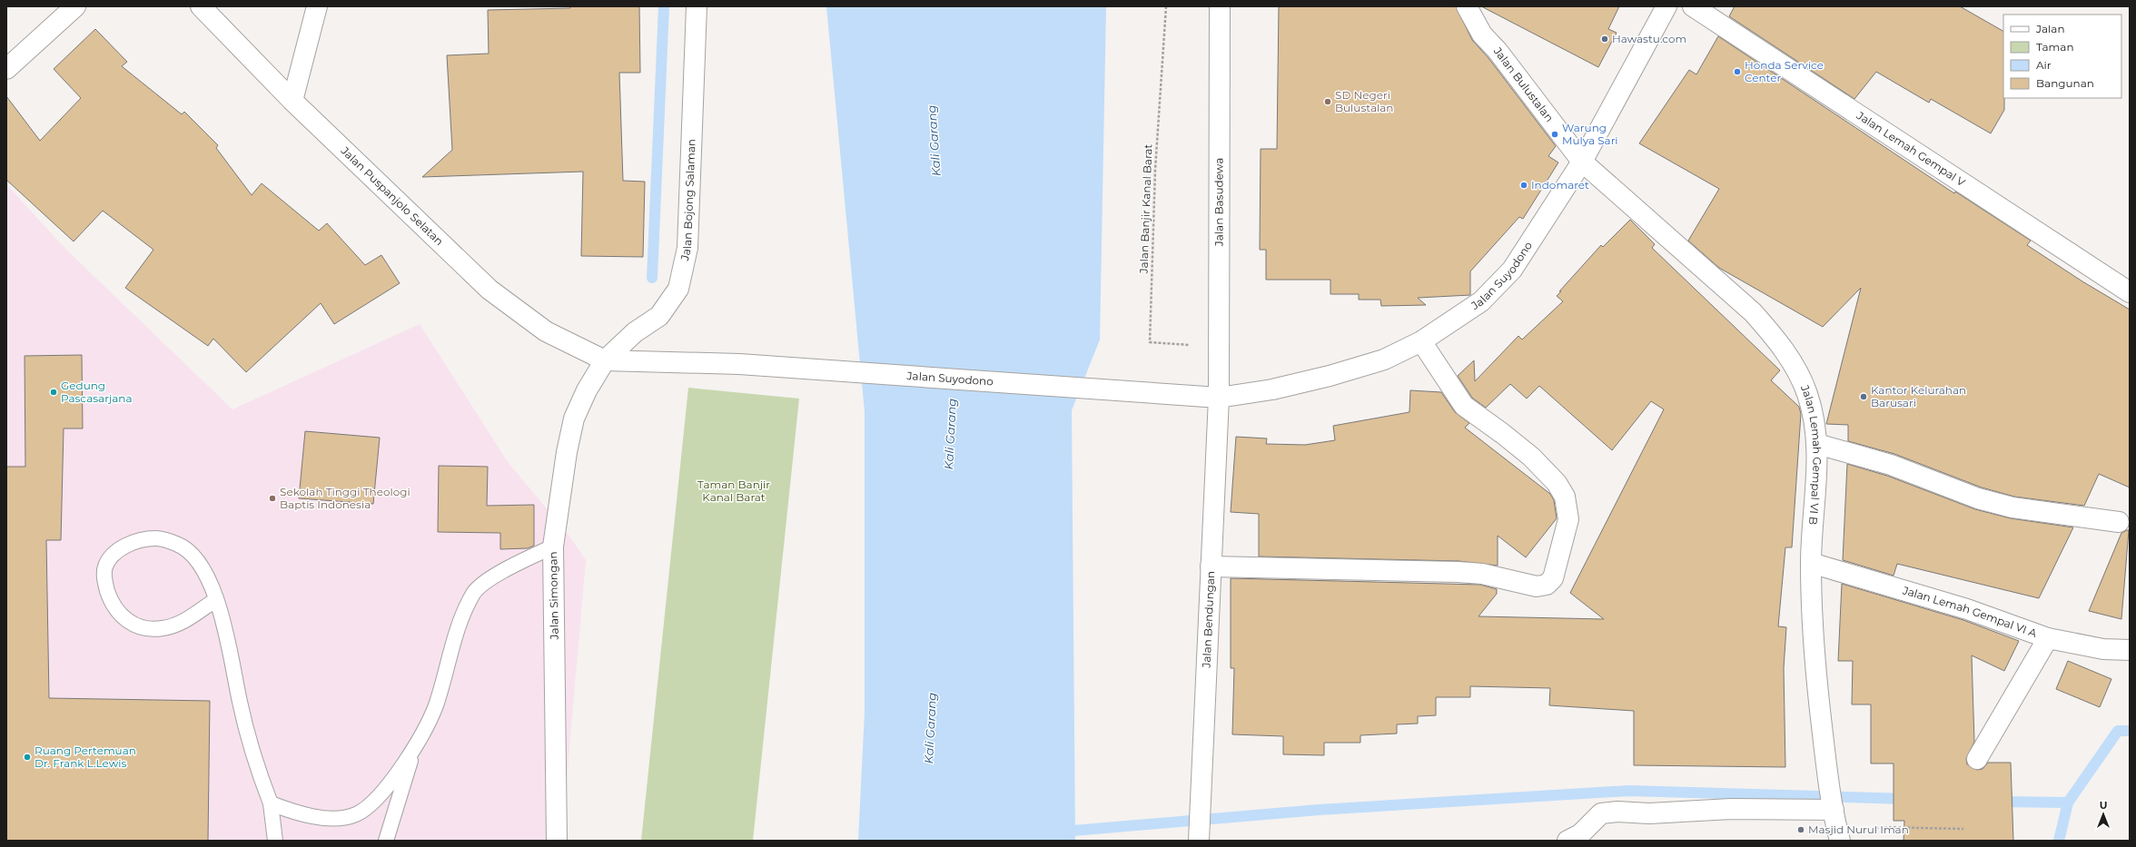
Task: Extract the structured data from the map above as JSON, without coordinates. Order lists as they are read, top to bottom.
{
  "streets": {
    "street": [
      "Jalan Bulustalan",
      "Jalan Lemah Gempal V",
      "Jalan Puspanjolo Selatan",
      "Jalan Bojong Salaman",
      "Jalan Basudewa",
      "Jalan Suyodono",
      "Jalan Lemah Gempal VI B",
      "Jalan Simongan",
      "Jalan Lemah Gempal VI A",
      "Jalan Bendungan"
    ],
    "path": ["Jalan Banjir Kanal Barat"]
  },
  "crossings": [
    ["Jalan Bulustalan", "Jalan Suyodono"],
    ["Jalan Bulustalan", "Jalan Lemah Gempal VI B"],
    ["Jalan Puspanjolo Selatan", "Jalan Bojong Salaman"],
    ["Jalan Puspanjolo Selatan", "Jalan Suyodono"],
    ["Jalan Puspanjolo Selatan", "Jalan Simongan"],
    ["Jalan Bojong Salaman", "Jalan Suyodono"],
    ["Jalan Bojong Salaman", "Jalan Simongan"],
    ["Jalan Basudewa", "Jalan Banjir Kanal Barat"],
    ["Jalan Basudewa", "Jalan Suyodono"],
    ["Jalan Basudewa", "Jalan Bendungan"],
    ["Jalan Suyodono", "Jalan Lemah Gempal VI B"],
    ["Jalan Suyodono", "Jalan Simongan"],
    ["Jalan Suyodono", "Jalan Bendungan"],
    ["Jalan Lemah Gempal VI B", "Jalan Lemah Gempal VI A"]
  ],
  "water": ["Kali Garang"],
  "parks": ["Taman Banjir Kanal Barat"],
  "places": [
    "Hawastu.com",
    "Honda Service Center",
    "SD Negeri Bulustalan",
    "Warung Mulya Sari",
    "Indomaret",
    "Gedung Pascasarjana",
    "Kantor Kelurahan Barusari",
    "Sekolah Tinggi Theologi Baptis Indonesia",
    "Ruang Pertemuan Dr. Frank L.Lewis",
    "Masjid Nurul Iman"
  ],
  "legend": [
    "Jalan",
    "Taman",
    "Air",
    "Bangunan"
  ],
  "north": "top"
}
